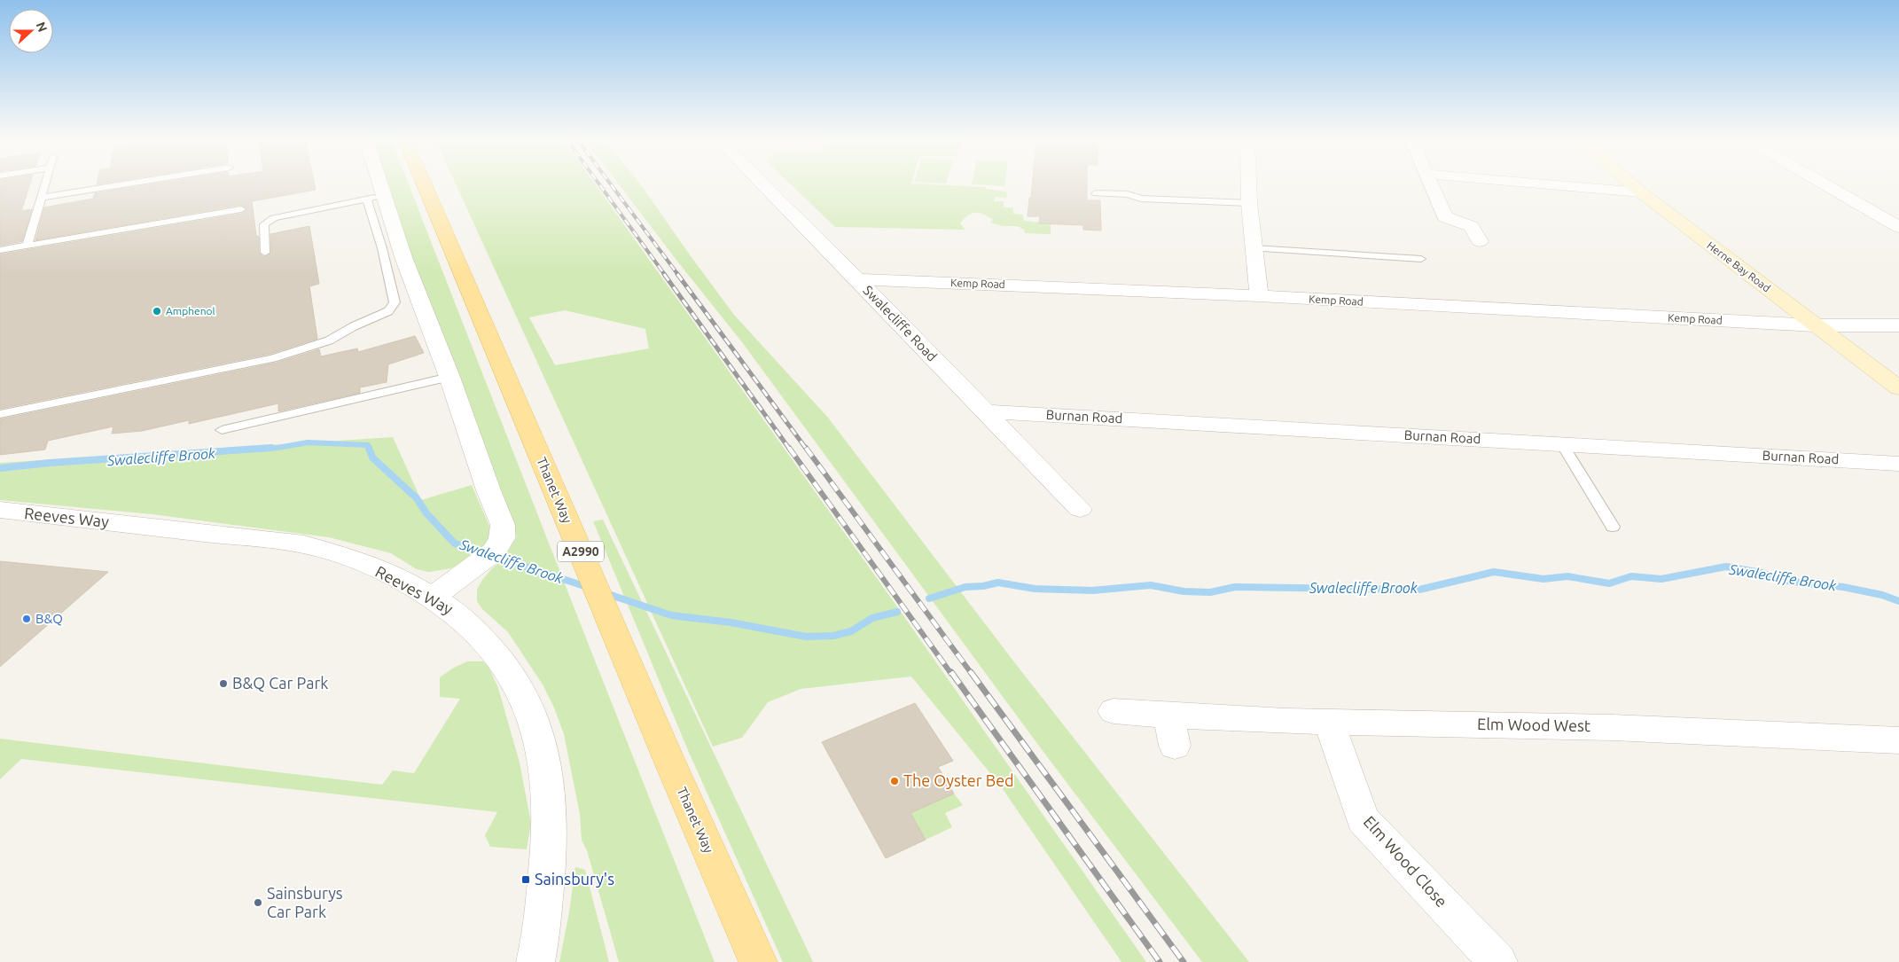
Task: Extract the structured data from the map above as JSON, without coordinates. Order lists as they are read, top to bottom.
{
  "streets": {
    "main road": ["Herne Bay Road", "Thanet Way", "A2990"],
    "street": [
      "Kemp Road",
      "Swalecliffe Road",
      "Burnan Road",
      "Reeves Way",
      "Elm Wood West",
      "Elm Wood Close"
    ]
  },
  "crossings": [
    ["Herne Bay Road", "Kemp Road"],
    ["Kemp Road", "Swalecliffe Road"],
    ["Swalecliffe Road", "Burnan Road"],
    ["Elm Wood West", "Elm Wood Close"]
  ],
  "water": ["Swalecliffe Brook"],
  "places": {
    "other": [
      "Amphenol",
      "B&Q",
      "B&Q Car Park",
      "The Oyster Bed",
      "Sainsburys Car Park"
    ],
    "transit": ["Sainsbury's"]
  },
  "north": "right"
}
